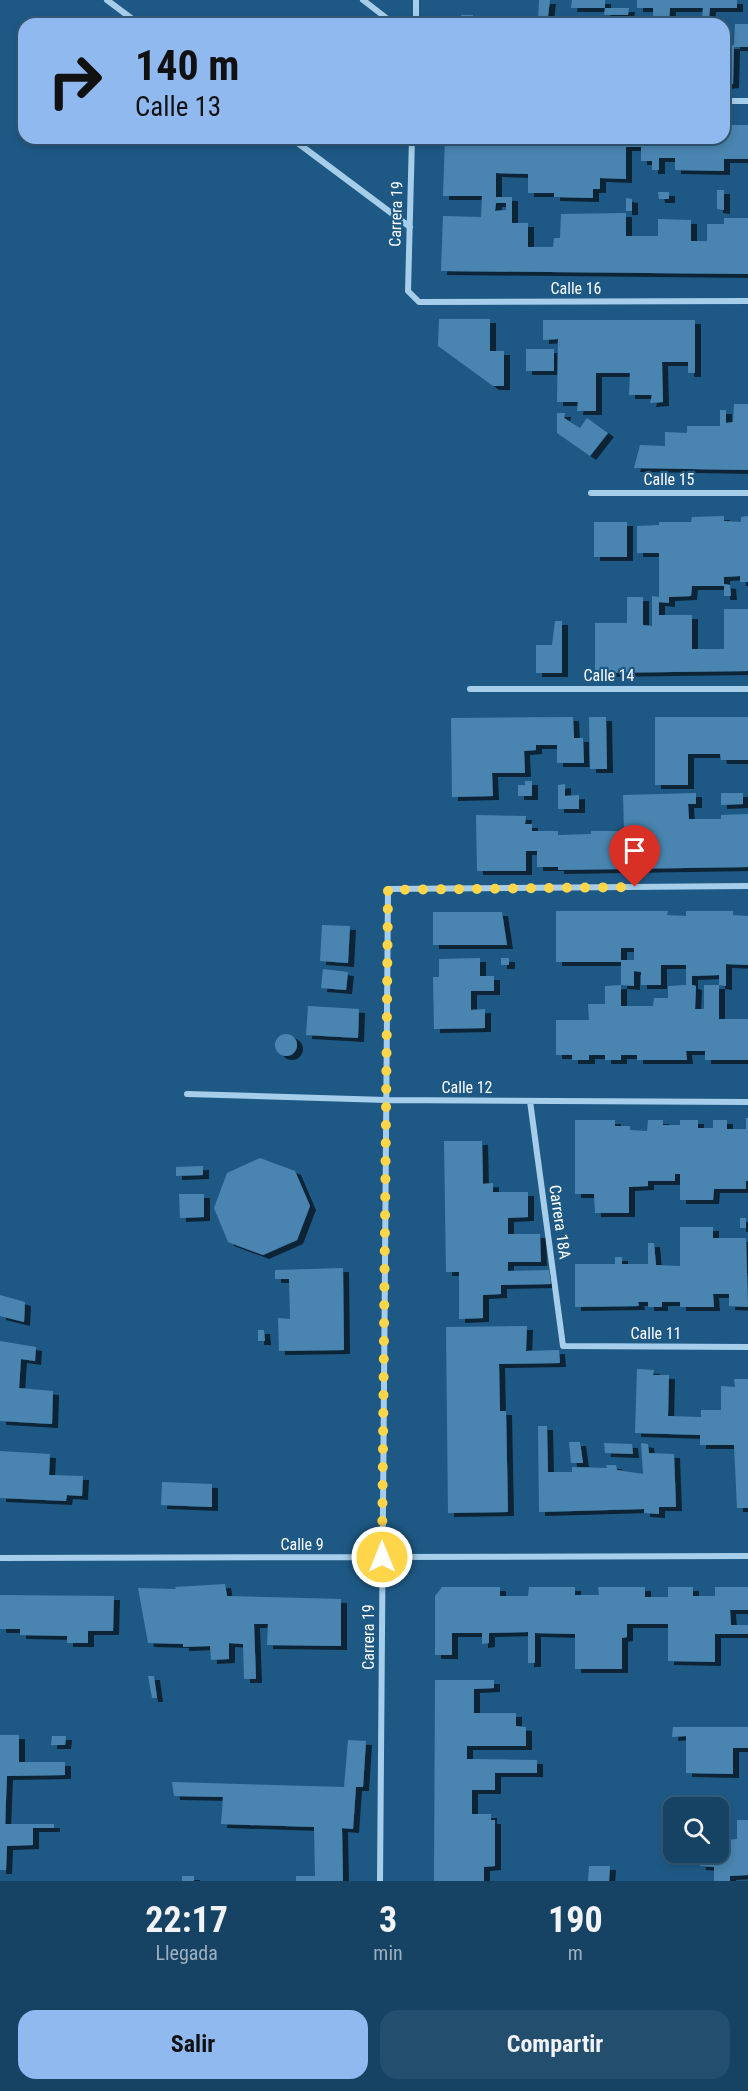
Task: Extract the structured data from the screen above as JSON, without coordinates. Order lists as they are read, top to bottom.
{
  "streets": {
    "street": [
      "Carrera 19",
      "Calle 16",
      "Calle 15",
      "Calle 14",
      "Calle 12",
      "Carrera 18A",
      "Calle 11",
      "Calle 9"
    ]
  },
  "crossings": [
    ["Carrera 19", "Calle 16"],
    ["Carrera 19", "Calle 12"],
    ["Carrera 19", "Calle 9"],
    ["Calle 12", "Carrera 18A"],
    ["Carrera 18A", "Calle 11"]
  ],
  "page": {
    "turn": ["140 m", "Calle 13"],
    "eta": [
      "22:17",
      "Llegada",
      "3",
      "min",
      "190",
      "m"
    ],
    "buttons": ["Salir", "Compartir"]
  }
}
